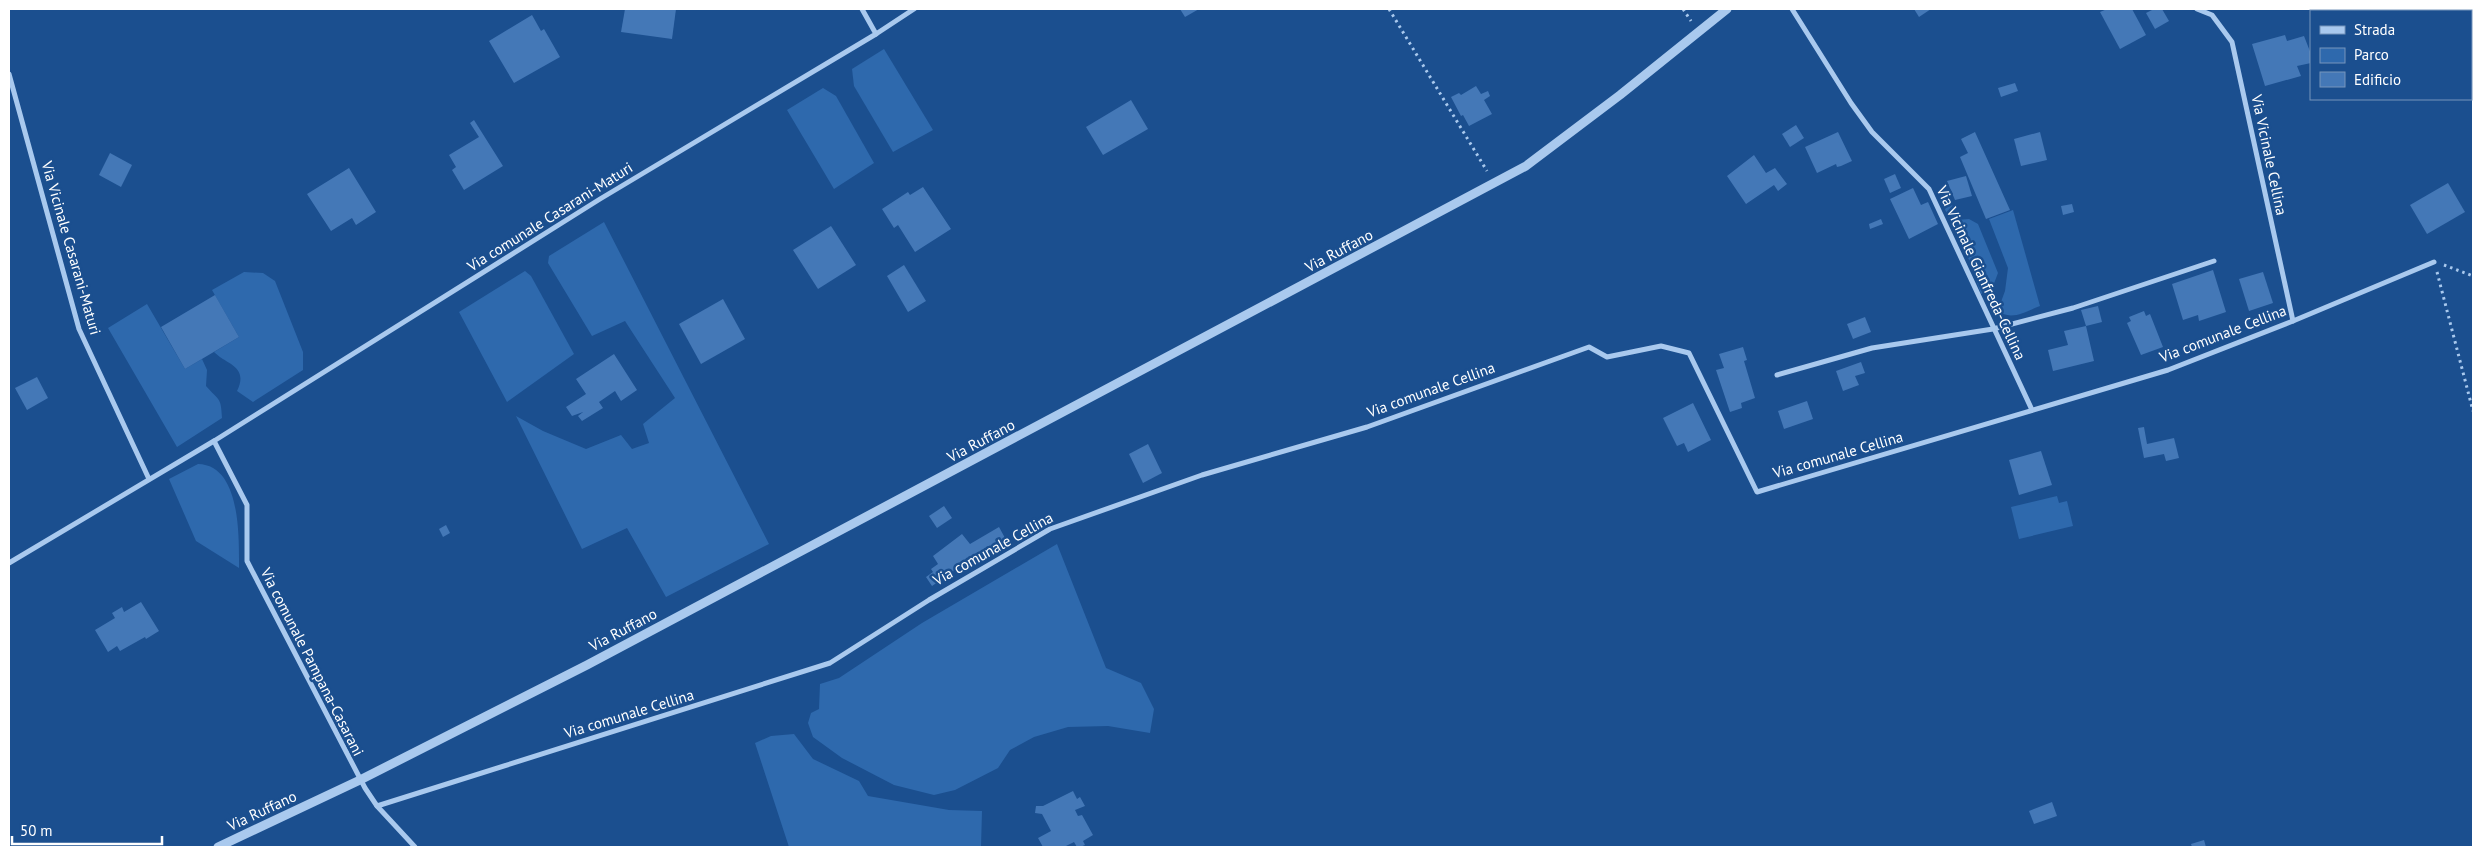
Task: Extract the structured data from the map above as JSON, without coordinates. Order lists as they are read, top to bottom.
{
  "streets": {
    "street": [
      "Via Vicinale Cellina",
      "Via comunale Casarani-Maturi",
      "Via Vicinale Casarani-Maturi",
      "Via Ruffano",
      "Via Vicinale Gianfreda-Cellina",
      "Via comunale Cellina",
      "Via comunale Pampana-Casarani"
    ]
  },
  "crossings": [
    ["Via Vicinale Cellina", "Via comunale Cellina"],
    ["Via comunale Casarani-Maturi", "Via comunale Pampana-Casarani"],
    ["Via Ruffano", "Via comunale Pampana-Casarani"],
    ["Via Vicinale Gianfreda-Cellina", "Via comunale Cellina"],
    ["Via comunale Cellina", "Via comunale Pampana-Casarani"]
  ],
  "legend": ["Strada", "Parco", "Edificio"],
  "scale_bar": "50 m"
}
